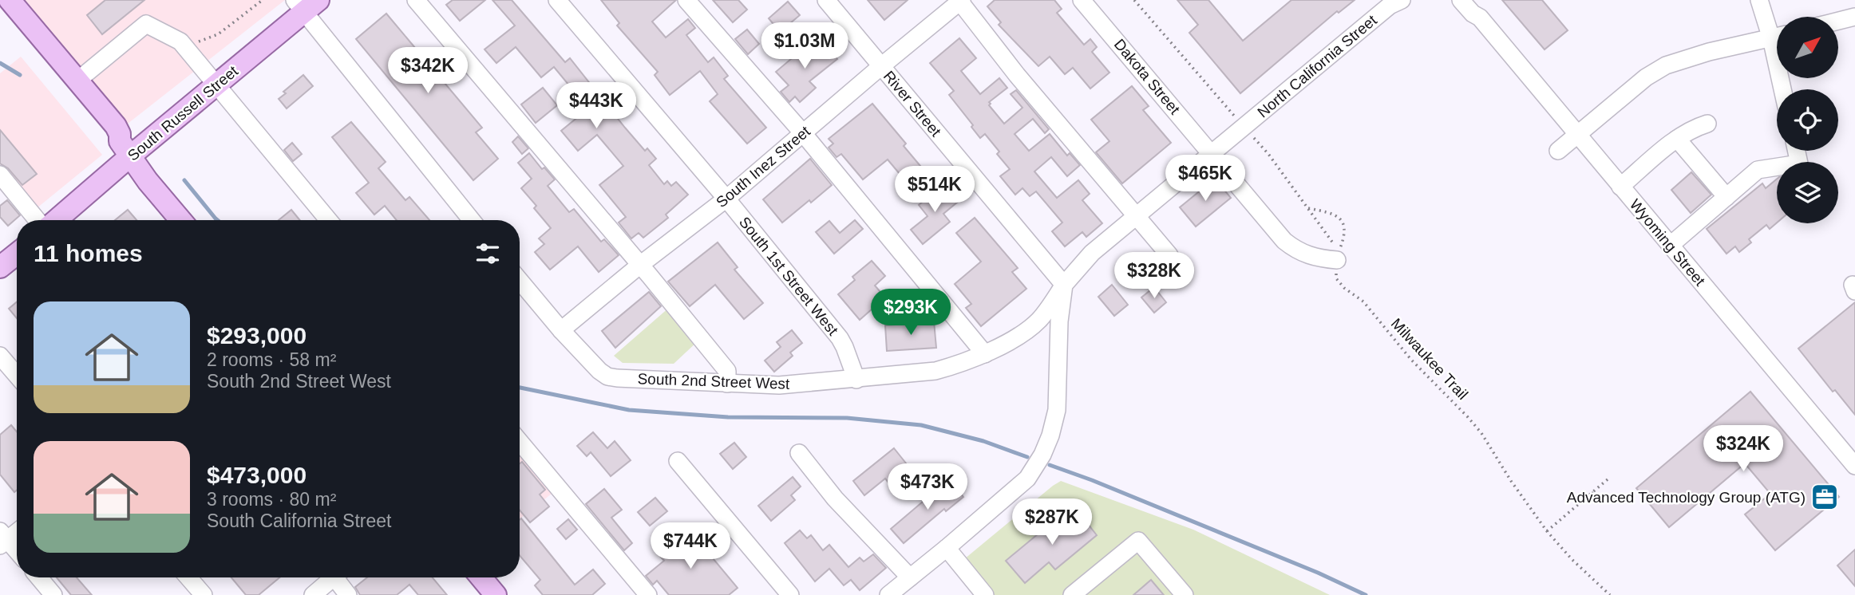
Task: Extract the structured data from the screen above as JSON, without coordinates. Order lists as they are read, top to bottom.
{
  "streets": {
    "main road": ["South Russell Street"],
    "street": [
      "North California Street",
      "Dakota Street",
      "River Street",
      "South Inez Street",
      "Wyoming Street",
      "South 1st Street West",
      "South 2nd Street West"
    ],
    "path": ["Milwaukee Trail"]
  },
  "crossings": [
    ["North California Street", "Dakota Street"],
    ["North California Street", "Milwaukee Trail"],
    ["North California Street", "South 2nd Street West"],
    ["Dakota Street", "Milwaukee Trail"],
    ["River Street", "South Inez Street"],
    ["River Street", "South 2nd Street West"],
    ["South Inez Street", "South 1st Street West"],
    ["South Inez Street", "South 2nd Street West"],
    ["South 1st Street West", "South 2nd Street West"]
  ],
  "places": {
    "office": ["Advanced Technology Group (ATG)"]
  },
  "north": "top right",
  "page": {
    "price": [
      "$1.03M",
      "$342K",
      "$443K",
      "$465K",
      "$514K",
      "$328K",
      "$293K",
      "$324K",
      "$473K",
      "$287K",
      "$744K"
    ],
    "heading": "11 homes",
    "list": [
      {
        "name": "$293,000",
        "note": "2 rooms · 58 m² · South 2nd Street West"
      },
      {
        "name": "$473,000",
        "note": "3 rooms · 80 m² · South California Street"
      }
    ]
  }
}
